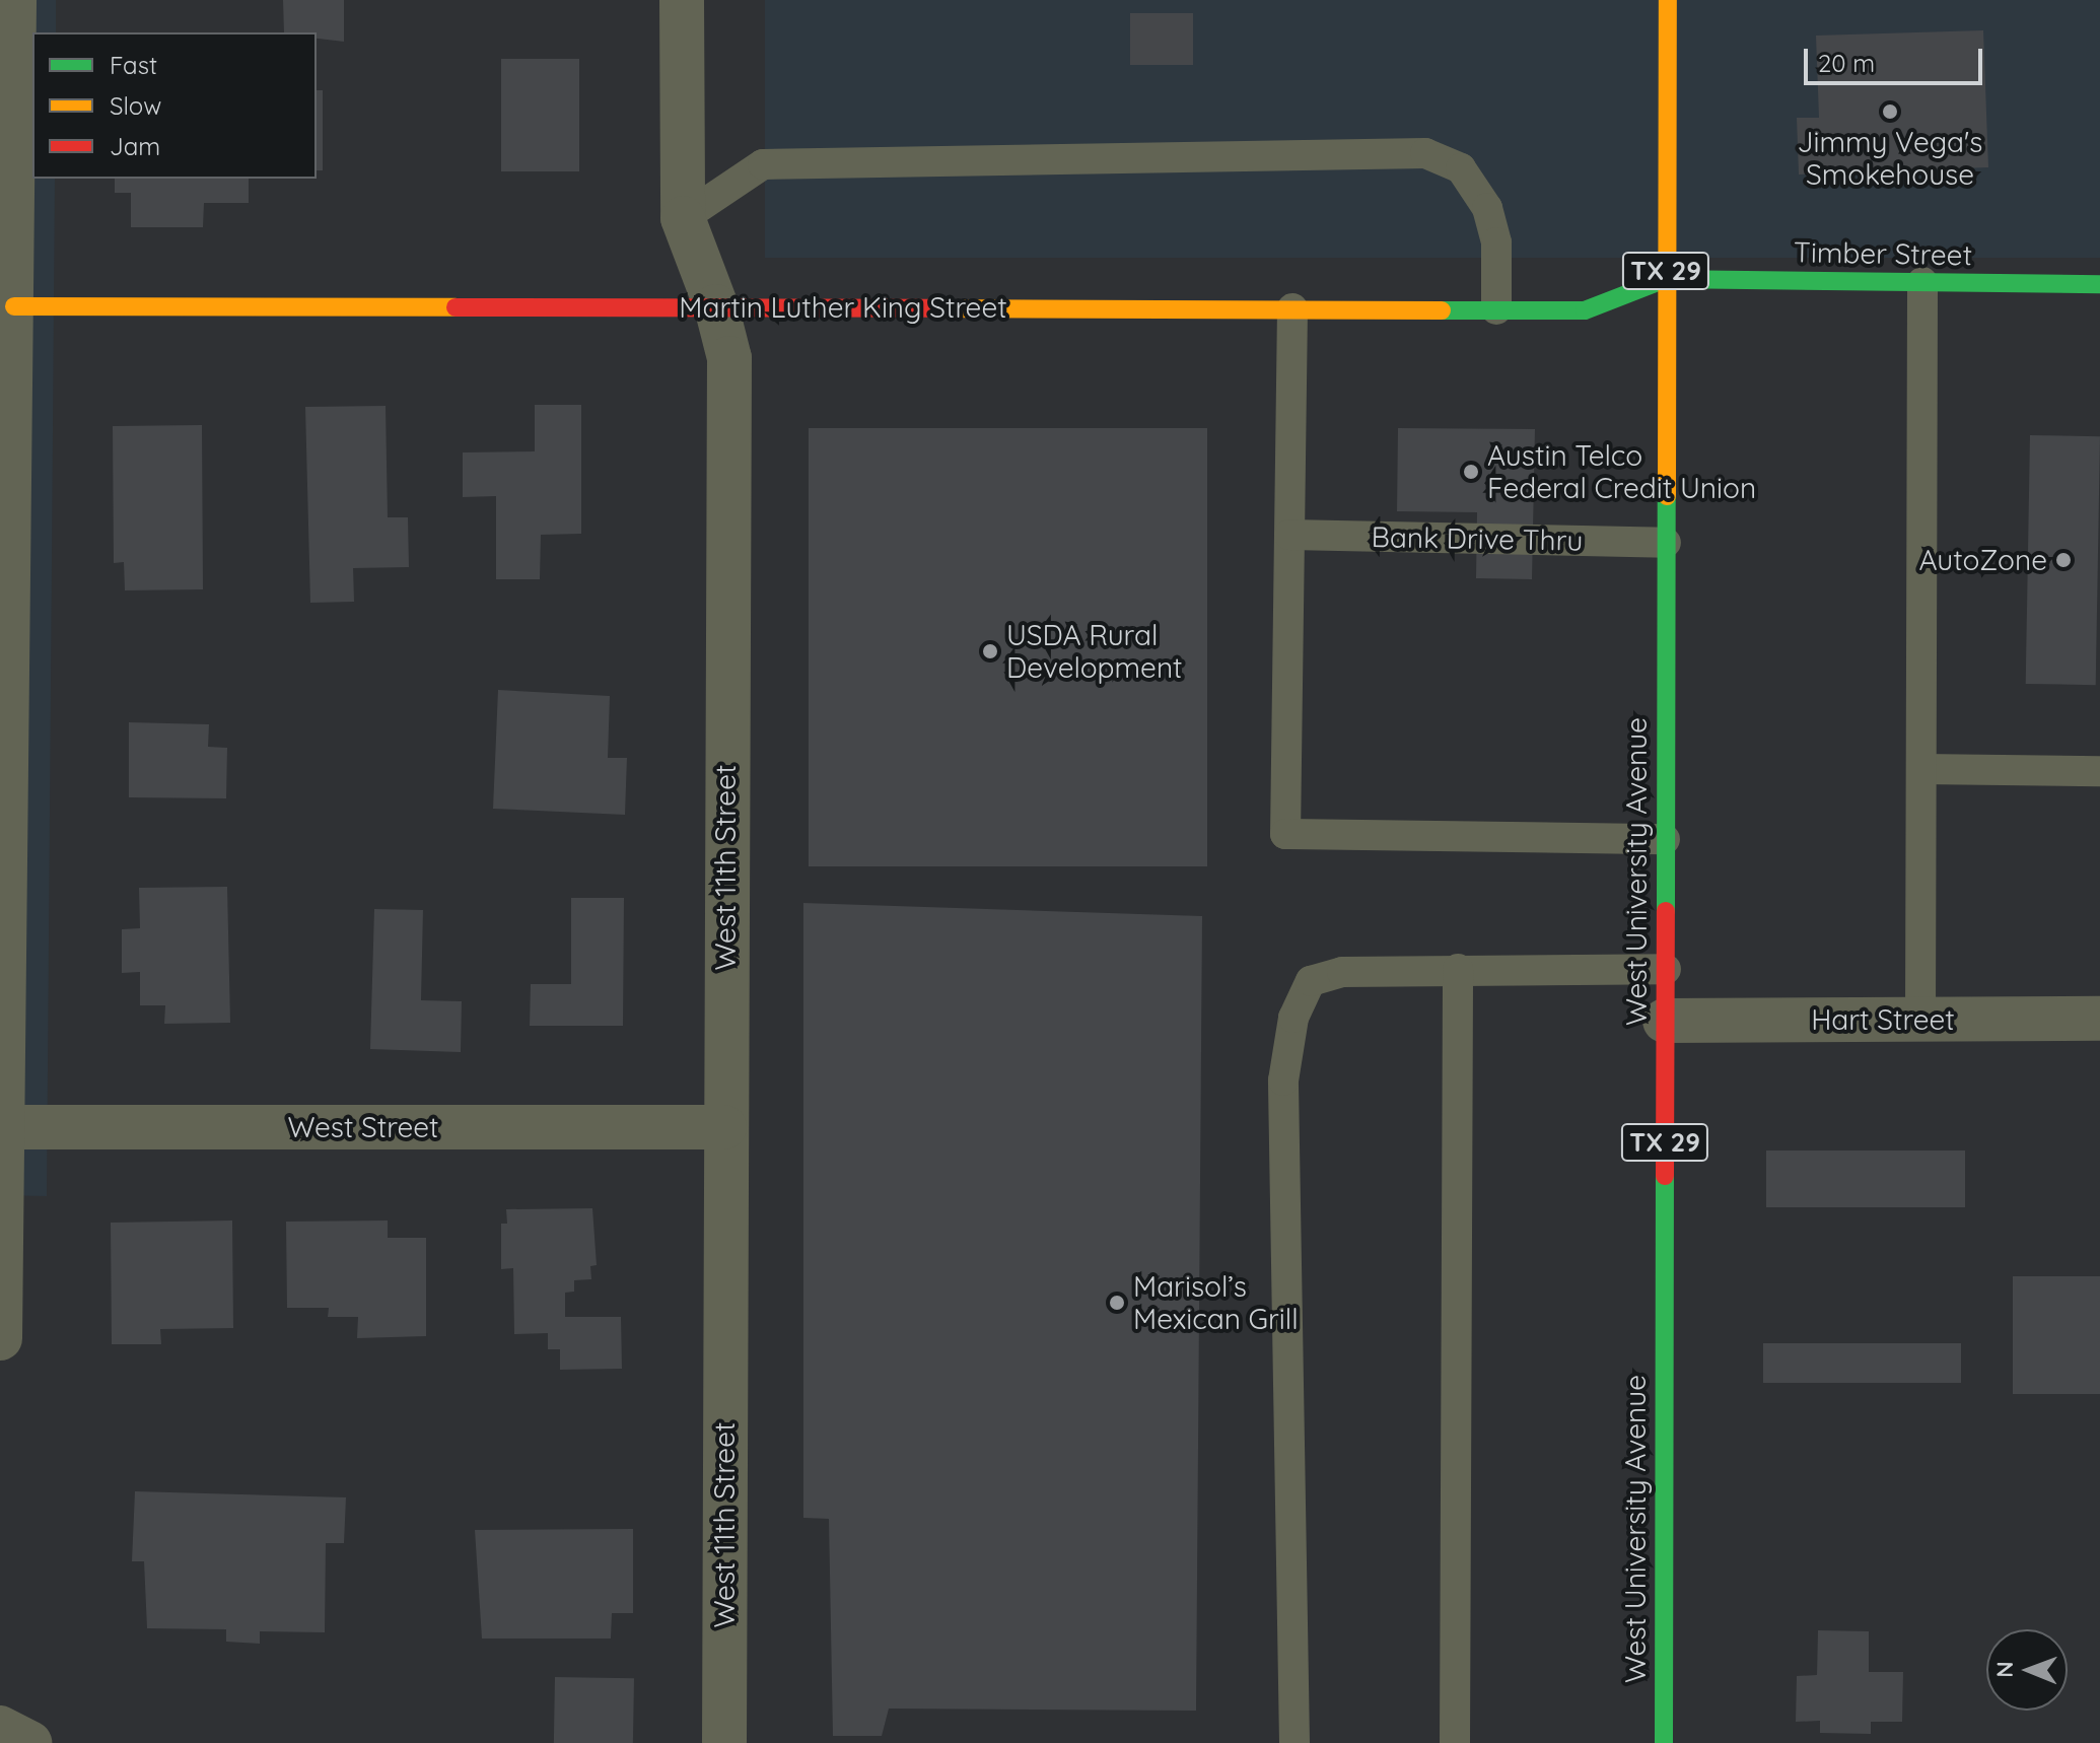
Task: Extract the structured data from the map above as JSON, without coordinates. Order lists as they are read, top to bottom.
{
  "streets": {
    "street": [
      "Timber Street",
      "TX 29",
      "Martin Luther King Street",
      "West 11th Street",
      "West University Avenue",
      "Hart Street",
      "West Street"
    ],
    "lane": ["Bank Drive Thru"]
  },
  "crossings": [
    ["Timber Street", "Martin Luther King Street"],
    ["Timber Street", "West University Avenue"],
    ["Martin Luther King Street", "West 11th Street"],
    ["Martin Luther King Street", "West University Avenue"],
    ["Bank Drive Thru", "West University Avenue"],
    ["West 11th Street", "West Street"],
    ["West University Avenue", "Hart Street"]
  ],
  "places": [
    "Jimmy Vega's Smokehouse",
    "Austin Telco Federal Credit Union",
    "AutoZone",
    "USDA Rural Development",
    "Marisol’s Mexican Grill"
  ],
  "legend": ["Fast", "Slow", "Jam"],
  "scale_bar": "20 m",
  "north": "left"
}
